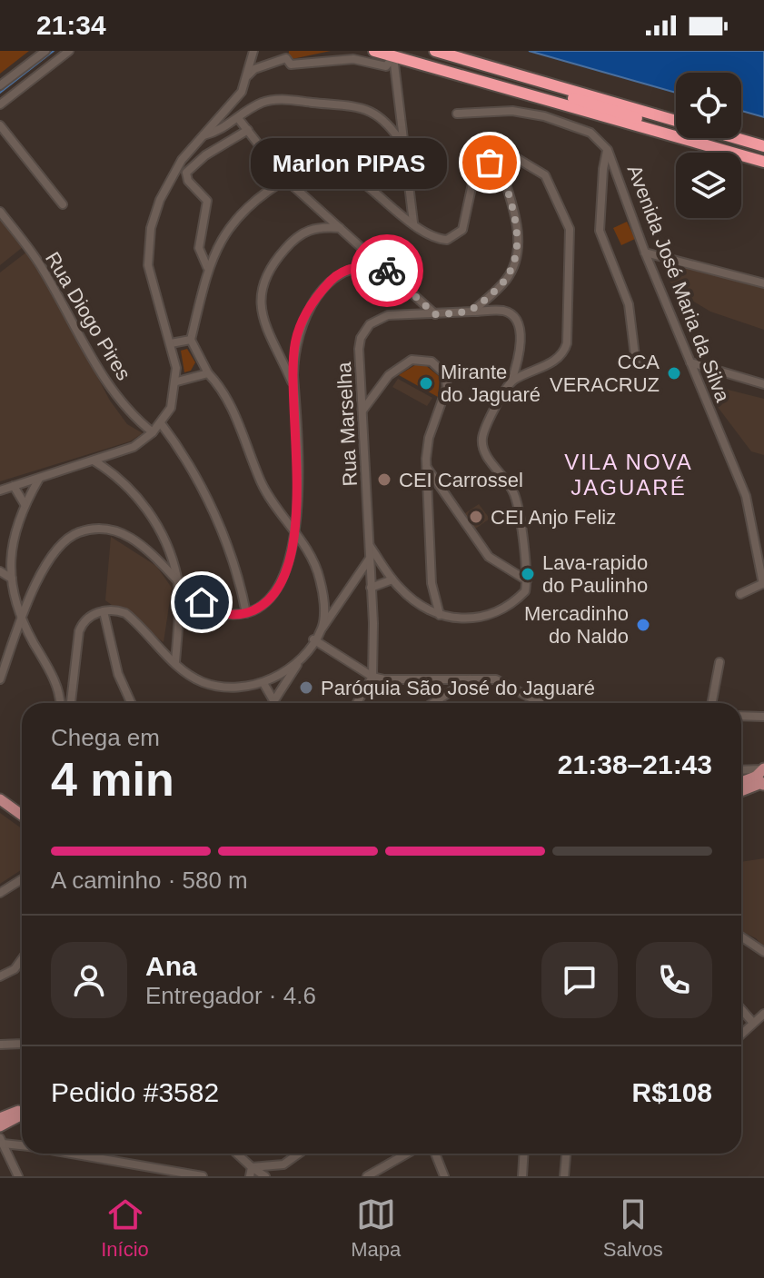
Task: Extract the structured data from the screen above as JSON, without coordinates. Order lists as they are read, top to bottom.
{
  "streets": {
    "street": ["Avenida José Maria da Silva", "Rua Diogo Pires", "Rua Marselha"]
  },
  "districts": ["VILA NOVA JAGUARÉ"],
  "places": [
    "Marlon PIPAS",
    "CCA VERACRUZ",
    "Mirante do Jaguaré",
    "CEI Carrossel",
    "CEI Anjo Feliz",
    "Lava-rapido do Paulinho",
    "Mercadinho do Naldo",
    "Paróquia São José do Jaguaré"
  ],
  "page": {
    "status": "21:34",
    "bubble": "Marlon PIPAS",
    "heading": ["4 min", "Chega em", "21:38–21:43"],
    "panel": [
      "Ana",
      "Entregador · 4.6",
      "Pedido #3582",
      "R$108"
    ],
    "bar": "A caminho · 580 m",
    "tabs": ["Início", "Mapa", "Salvos"]
  }
}
